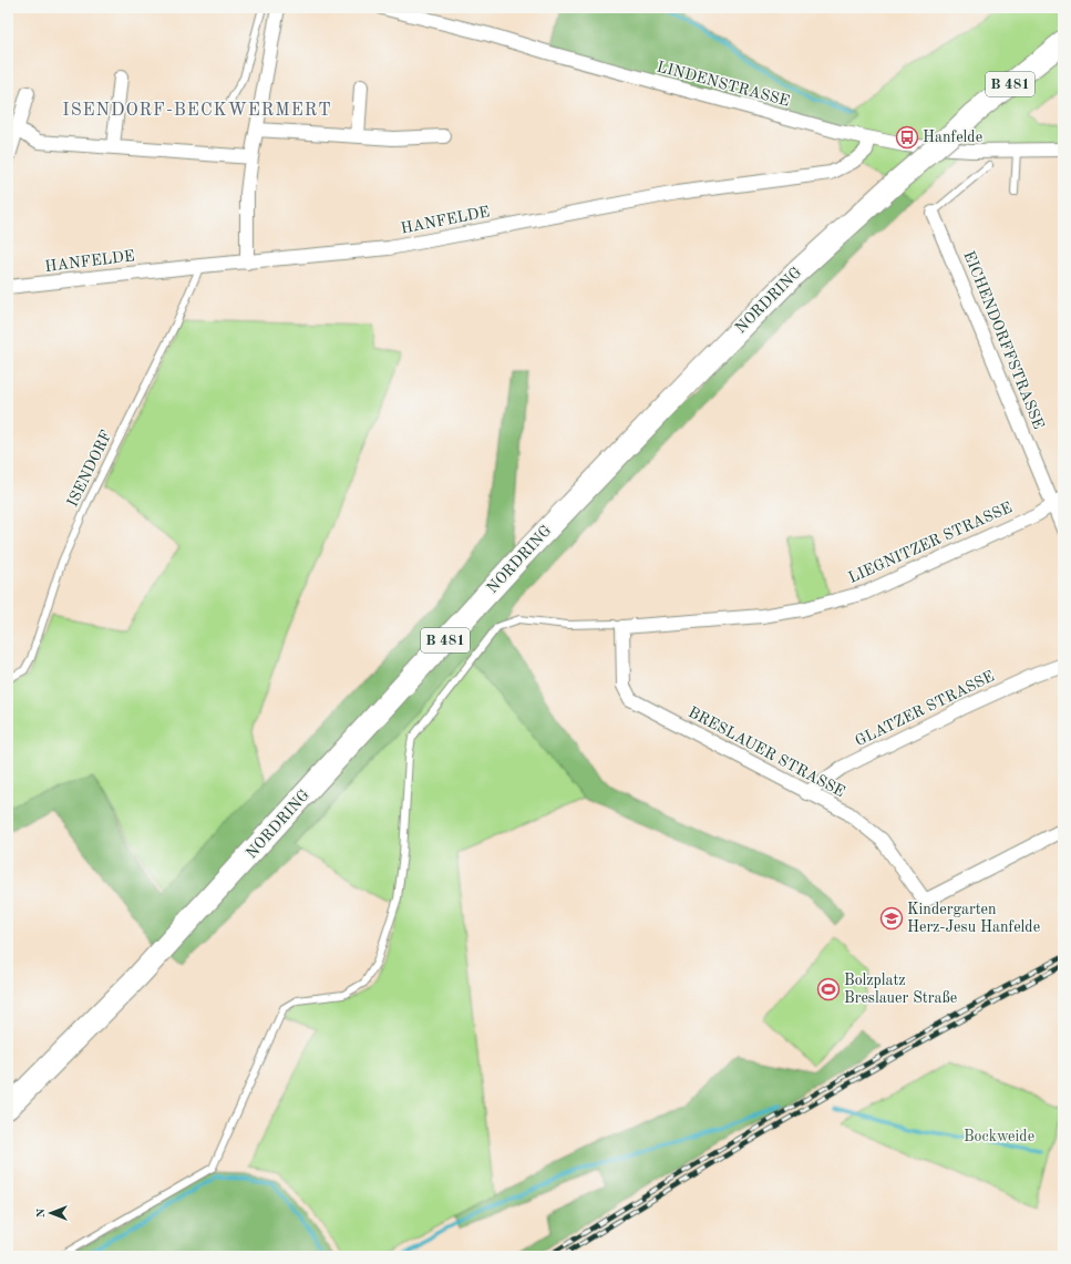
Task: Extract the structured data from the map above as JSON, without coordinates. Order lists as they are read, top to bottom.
{
  "streets": {
    "main road": ["B 481", "NORDRING"],
    "street": [
      "LINDENSTRASSE",
      "HANFELDE",
      "EICHENDORFFSTRASSE",
      "LIEGNITZER STRASSE",
      "GLATZER STRASSE",
      "BRESLAUER STRASSE"
    ],
    "lane": ["ISENDORF"]
  },
  "crossings": [
    ["LINDENSTRASSE", "HANFELDE"],
    ["HANFELDE", "ISENDORF"],
    ["EICHENDORFFSTRASSE", "LIEGNITZER STRASSE"],
    ["LIEGNITZER STRASSE", "BRESLAUER STRASSE"],
    ["GLATZER STRASSE", "BRESLAUER STRASSE"]
  ],
  "districts": ["ISENDORF-BECKWERMERT"],
  "parks": ["Bockweide"],
  "places": {
    "bus stop": ["Hanfelde"],
    "school or university": ["Kindergarten Herz-Jesu Hanfelde"],
    "sports": ["Bolzplatz Breslauer Straße"]
  },
  "north": "left"
}
